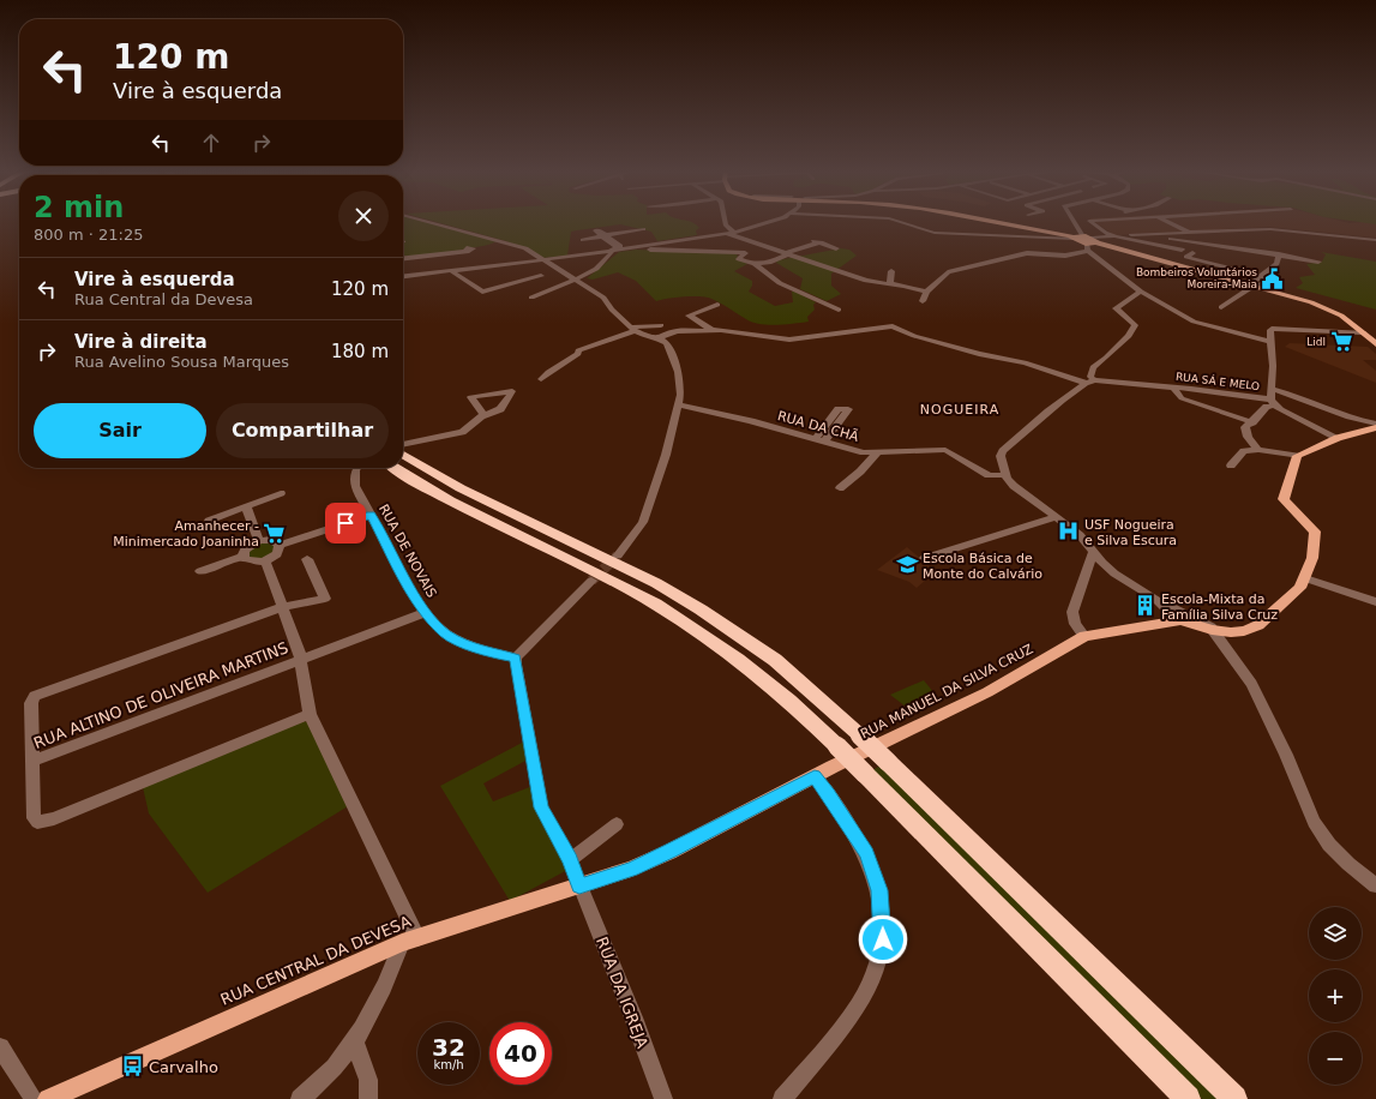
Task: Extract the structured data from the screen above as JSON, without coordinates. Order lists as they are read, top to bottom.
{
  "streets": {
    "main road": ["RUA MANUEL DA SILVA CRUZ", "RUA CENTRAL DA DEVESA"],
    "street": [
      "RUA SÁ E MELO",
      "RUA DA CHÃ",
      "RUA DE NOVAIS",
      "RUA ALTINO DE OLIVEIRA MARTINS",
      "RUA DA IGREJA"
    ]
  },
  "crossings": [
    ["RUA DE NOVAIS", "RUA ALTINO DE OLIVEIRA MARTINS"],
    ["RUA DE NOVAIS", "RUA DA IGREJA"],
    ["RUA MANUEL DA SILVA CRUZ", "RUA CENTRAL DA DEVESA"],
    ["RUA CENTRAL DA DEVESA", "RUA DA IGREJA"]
  ],
  "districts": ["NOGUEIRA"],
  "places": {
    "public building": ["Bombeiros Voluntários Moreira-Maia"],
    "supermarket": ["Lidl", "Amanhecer - Minimercado Joaninha"],
    "hospital": ["USF Nogueira e Silva Escura"],
    "school or university": ["Escola Básica de Monte do Calvário"],
    "building": ["Escola-Mixta da Família Silva Cruz"],
    "bus stop": ["Carvalho"]
  },
  "page": {
    "turn": ["120 m", "Vire à esquerda"],
    "heading": ["2 min", "800 m · 21:25"],
    "list": [
      {
        "name": "Vire à esquerda",
        "note": "Rua Central da Devesa",
        "value": "120 m"
      },
      {
        "name": "Vire à direita",
        "note": "Rua Avelino Sousa Marques",
        "value": "180 m"
      }
    ],
    "buttons": ["Sair", "Compartilhar"],
    "map_buttons": ["+", "−"],
    "speed": "32 km/h",
    "limit": "40"
  }
}
